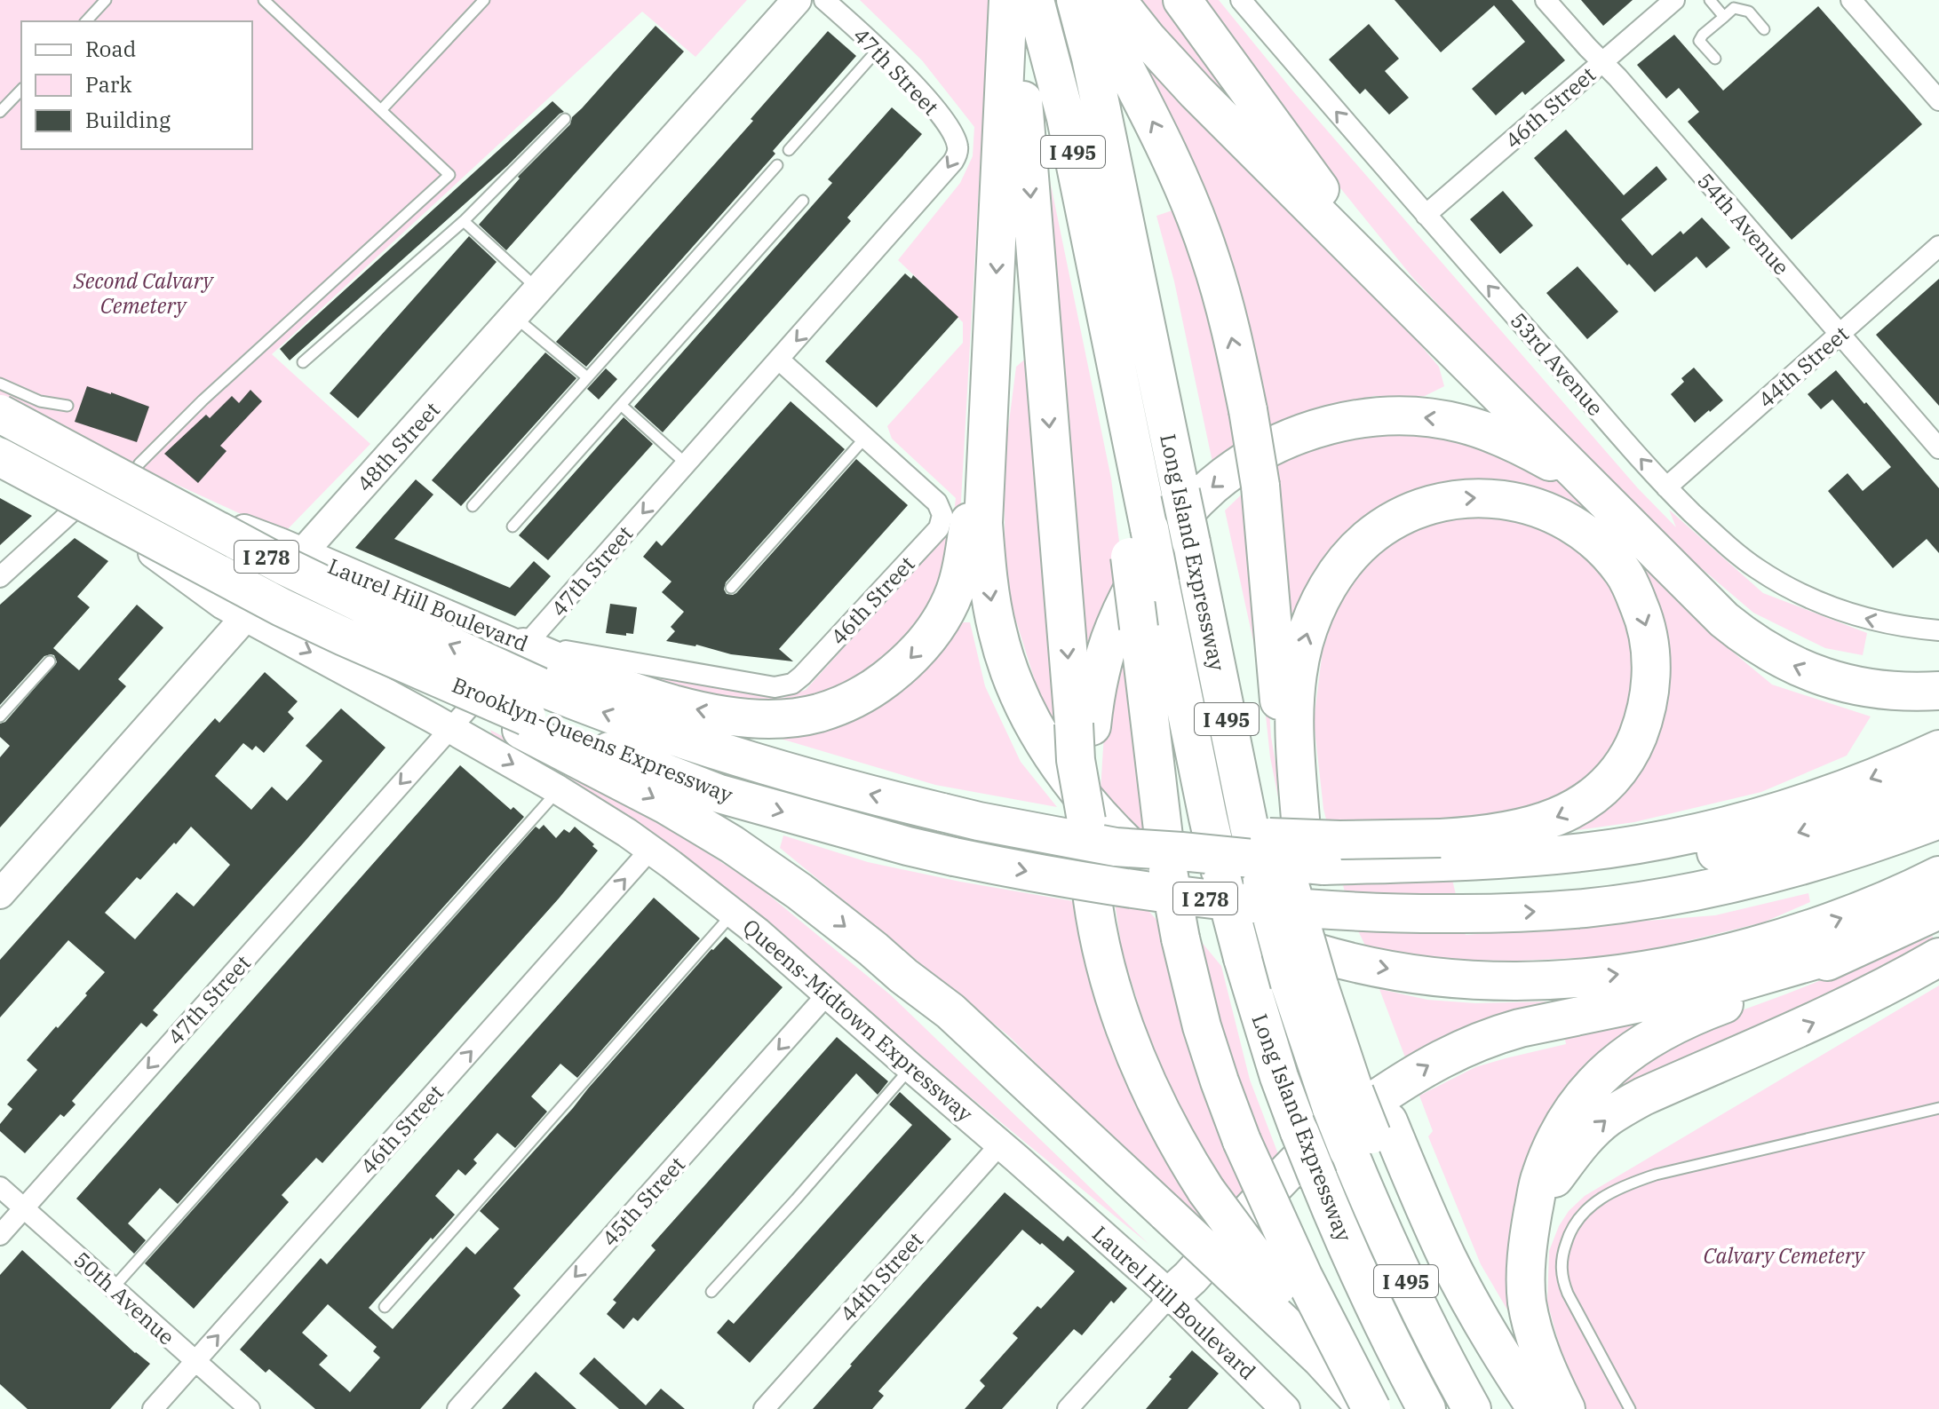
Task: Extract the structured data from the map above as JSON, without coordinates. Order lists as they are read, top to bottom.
{
  "streets": {
    "highway": [
      "I 495",
      "Long Island Expressway",
      "I 278",
      "Brooklyn-Queens Expressway"
    ],
    "main road": ["48th Street", "Laurel Hill Boulevard", "Queens-Midtown Expressway"],
    "street": [
      "47th Street",
      "46th Street",
      "54th Avenue",
      "53rd Avenue",
      "44th Street",
      "45th Street",
      "50th Avenue"
    ]
  },
  "crossings": [
    ["47th Street", "Laurel Hill Boulevard"],
    ["47th Street", "Brooklyn-Queens Expressway"],
    ["47th Street", "50th Avenue"],
    ["46th Street", "54th Avenue"],
    ["46th Street", "53rd Avenue"],
    ["46th Street", "Laurel Hill Boulevard"],
    ["46th Street", "Brooklyn-Queens Expressway"],
    ["46th Street", "Queens-Midtown Expressway"],
    ["46th Street", "50th Avenue"],
    ["I 495", "Long Island Expressway"],
    ["54th Avenue", "44th Street"],
    ["53rd Avenue", "44th Street"],
    ["44th Street", "Queens-Midtown Expressway"],
    ["48th Street", "Laurel Hill Boulevard"],
    ["48th Street", "Brooklyn-Queens Expressway"],
    ["I 278", "Brooklyn-Queens Expressway"],
    ["Laurel Hill Boulevard", "Queens-Midtown Expressway"],
    ["Brooklyn-Queens Expressway", "Queens-Midtown Expressway"],
    ["Queens-Midtown Expressway", "45th Street"]
  ],
  "one_way": [
    "47th Street",
    "46th Street",
    "53rd Avenue",
    "45th Street"
  ],
  "parks": ["Second Calvary Cemetery", "Calvary Cemetery"],
  "legend": ["Road", "Park", "Building"]
}
